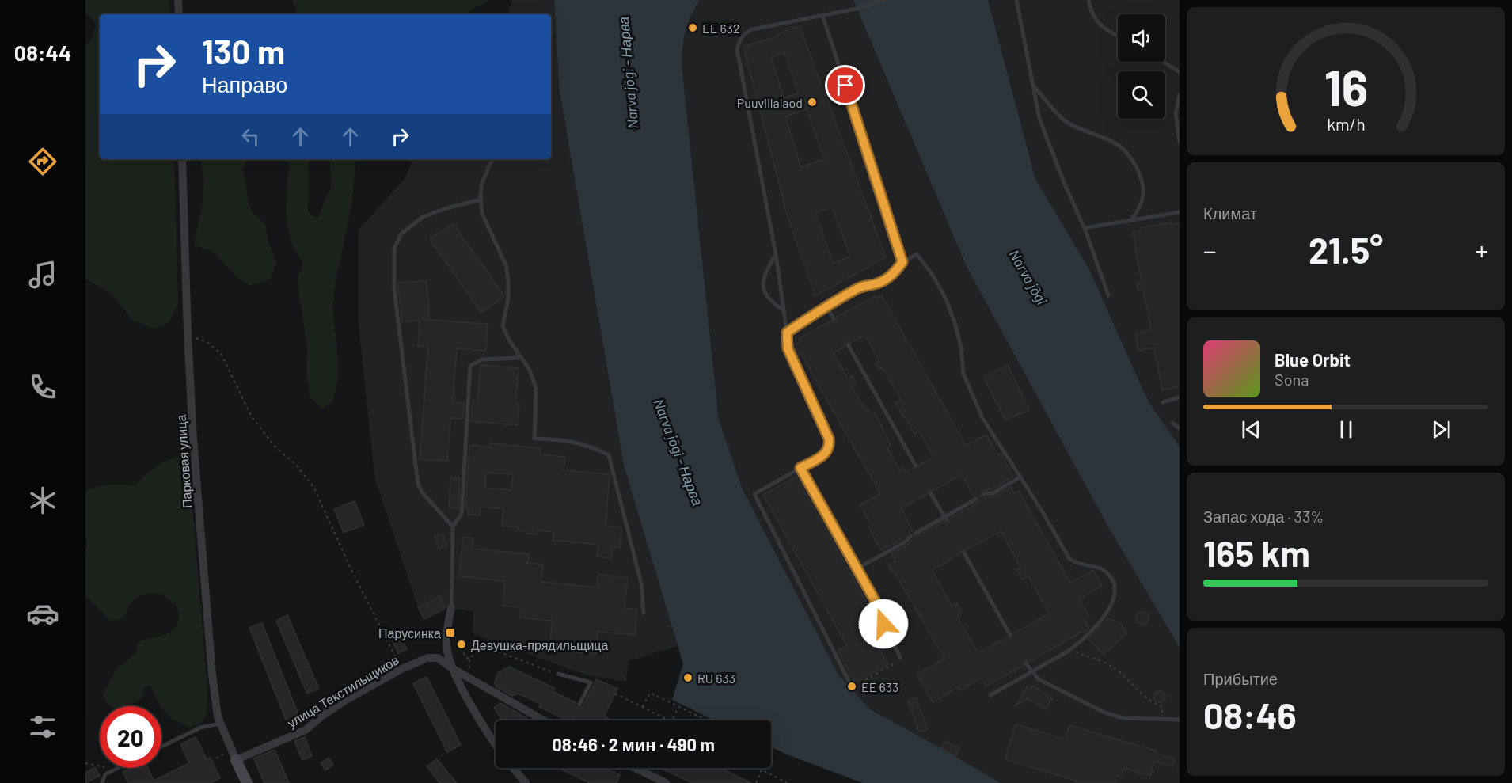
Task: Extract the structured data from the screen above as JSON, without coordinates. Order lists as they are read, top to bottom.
{
  "streets": {
    "street": ["Парковая улица", "улица Текстильщиков"]
  },
  "crossings": [
    ["Парковая улица", "улица Текстильщиков"]
  ],
  "water": ["Narva jõgi - Нарва", "Narva jõgi"],
  "places": {
    "other": [
      "EE 632",
      "Puuvillalaod",
      "Девушка-прядильщица",
      "RU 633",
      "EE 633"
    ],
    "transit": ["Парусинка"]
  },
  "page": {
    "tabs": "08:44",
    "turn": ["130 m", "Направо"],
    "tile": [
      "Климат",
      ["Запас хода · 33%", "165 km"],
      ["Прибытие", "08:46"]
    ],
    "heat": ["−", "21.5°", "+"],
    "song": ["Blue Orbit", "Sona"],
    "limit": "20",
    "trip": "08:46 · 2 мин · 490 m",
    "gauge": ["16", "km/h"]
  }
}
